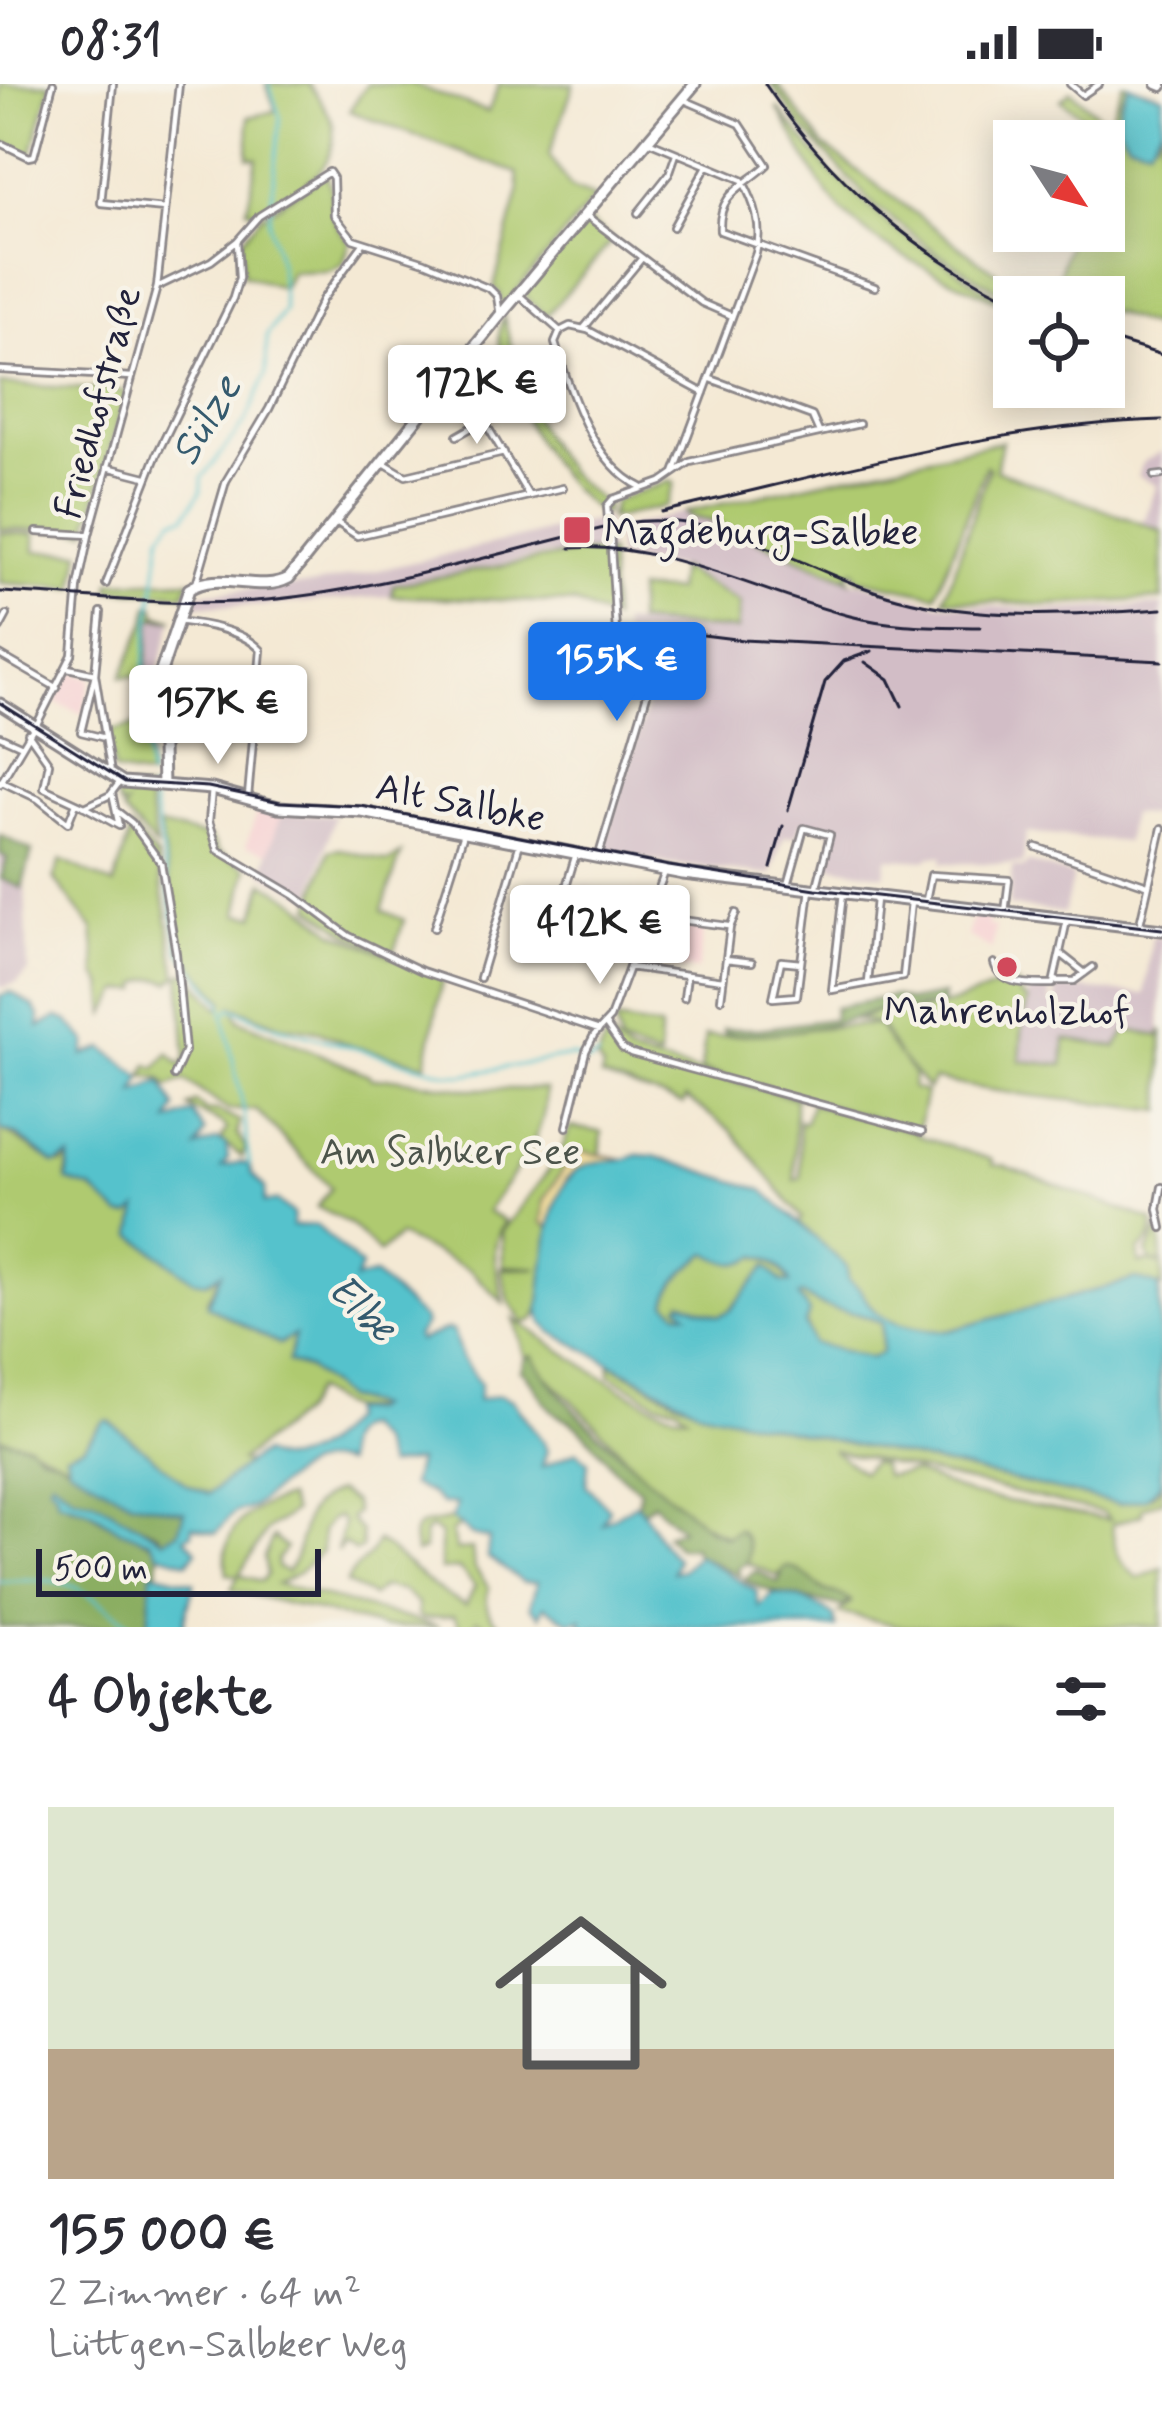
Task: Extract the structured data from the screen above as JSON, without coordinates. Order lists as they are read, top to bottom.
{
  "streets": {
    "main road": ["Alt Salbke"],
    "street": ["Friedhofstraße"]
  },
  "crossings": [
    ["Friedhofstraße", "Alt Salbke"]
  ],
  "water": ["Sülze", "Elbe"],
  "parks": ["Am Salbker See"],
  "places": {
    "transit": ["Magdeburg-Salbke"],
    "other": ["Mahrenholzhof"]
  },
  "scale_bar": "500 m",
  "north": "bottom right",
  "page": {
    "status": "08:31",
    "price": [
      "172K €",
      "155K €",
      "157K €",
      "412K €"
    ],
    "scale": "500 m",
    "heading": "4 Objekte",
    "list": [
      {
        "name": "155 000 €",
        "note": "2 Zimmer · 64 m² · Lüttgen-Salbker Weg"
      }
    ]
  }
}
